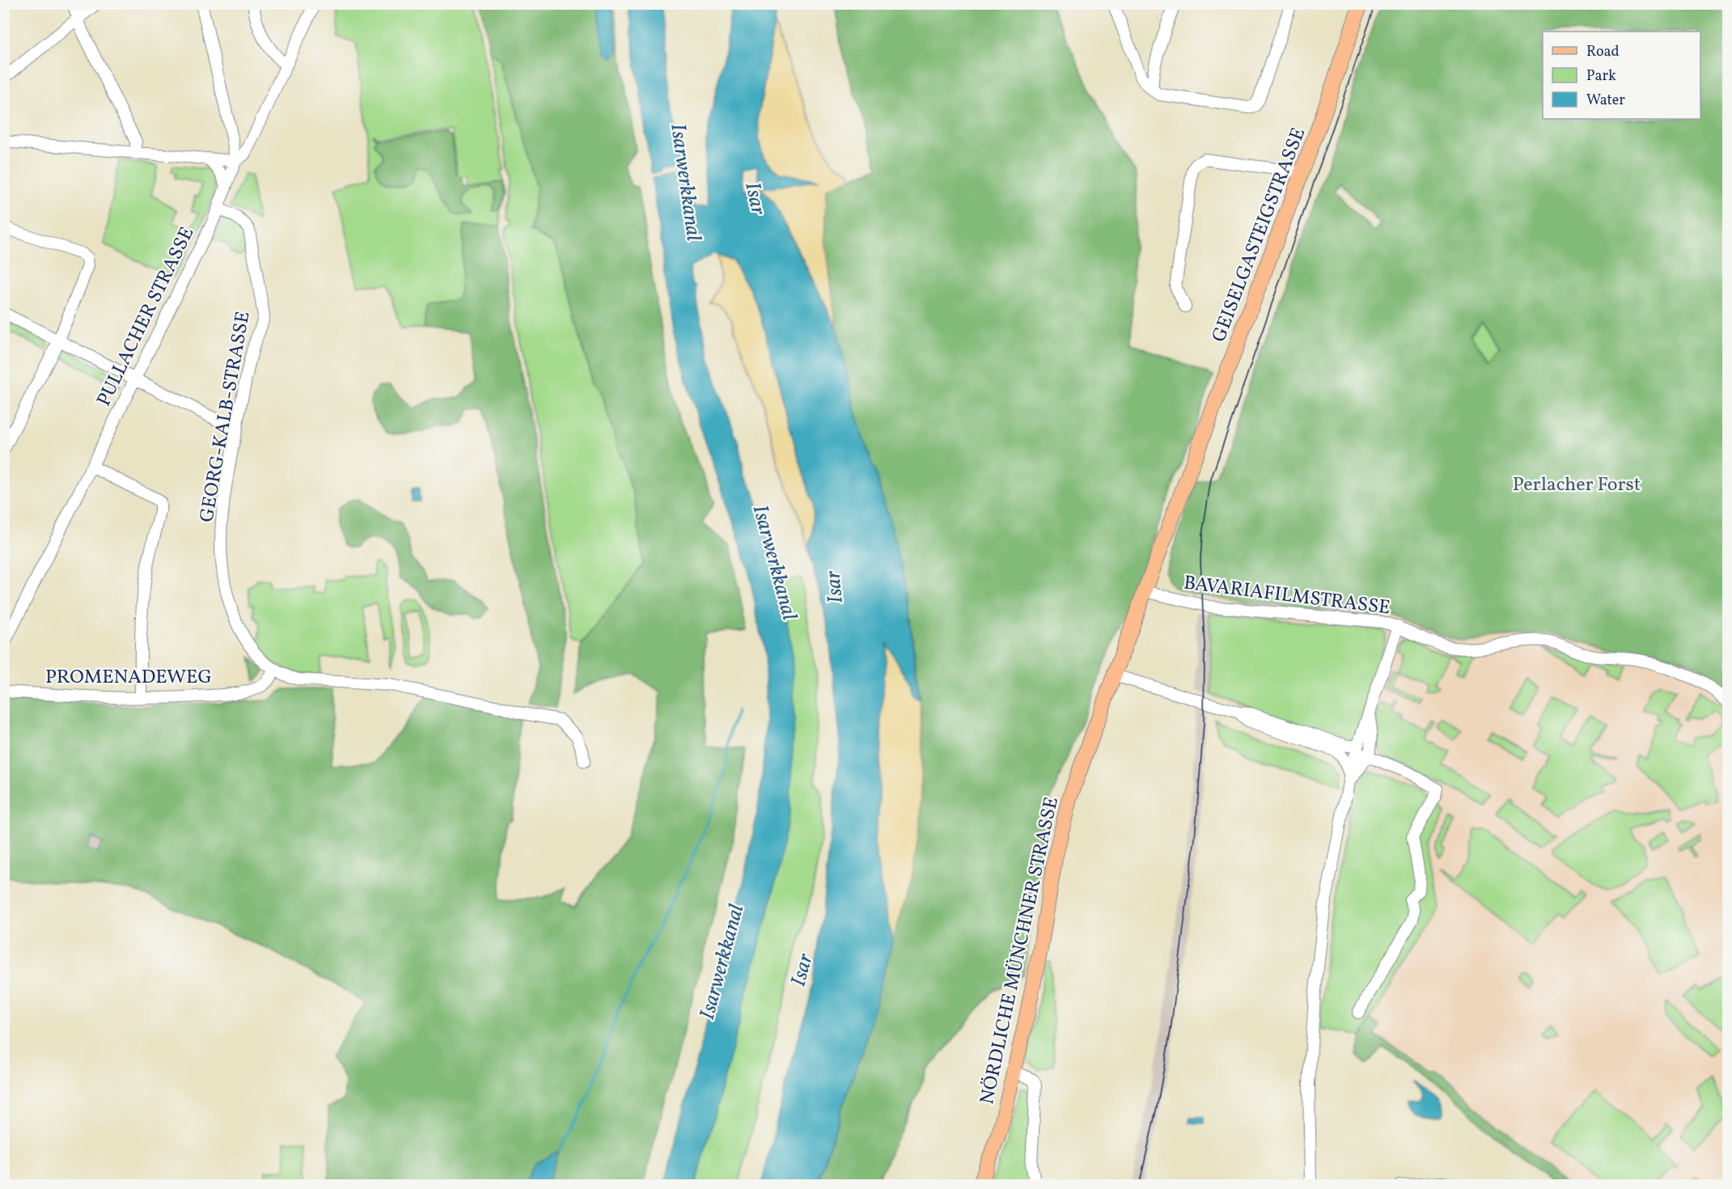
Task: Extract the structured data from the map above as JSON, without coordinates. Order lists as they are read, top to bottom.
{
  "streets": {
    "main road": ["GEISELGASTEIGSTRASSE", "NÖRDLICHE MÜNCHNER STRASSE"],
    "street": [
      "PULLACHER STRASSE",
      "GEORG-KALB-STRASSE",
      "BAVARIAFILMSTRASSE",
      "PROMENADEWEG"
    ]
  },
  "crossings": [
    ["GEISELGASTEIGSTRASSE", "NÖRDLICHE MÜNCHNER STRASSE"],
    ["PULLACHER STRASSE", "GEORG-KALB-STRASSE"],
    ["GEORG-KALB-STRASSE", "PROMENADEWEG"],
    ["BAVARIAFILMSTRASSE", "NÖRDLICHE MÜNCHNER STRASSE"]
  ],
  "water": ["Isarwerkkanal", "Isar"],
  "parks": ["Perlacher Forst"],
  "legend": ["Road", "Park", "Water"]
}
